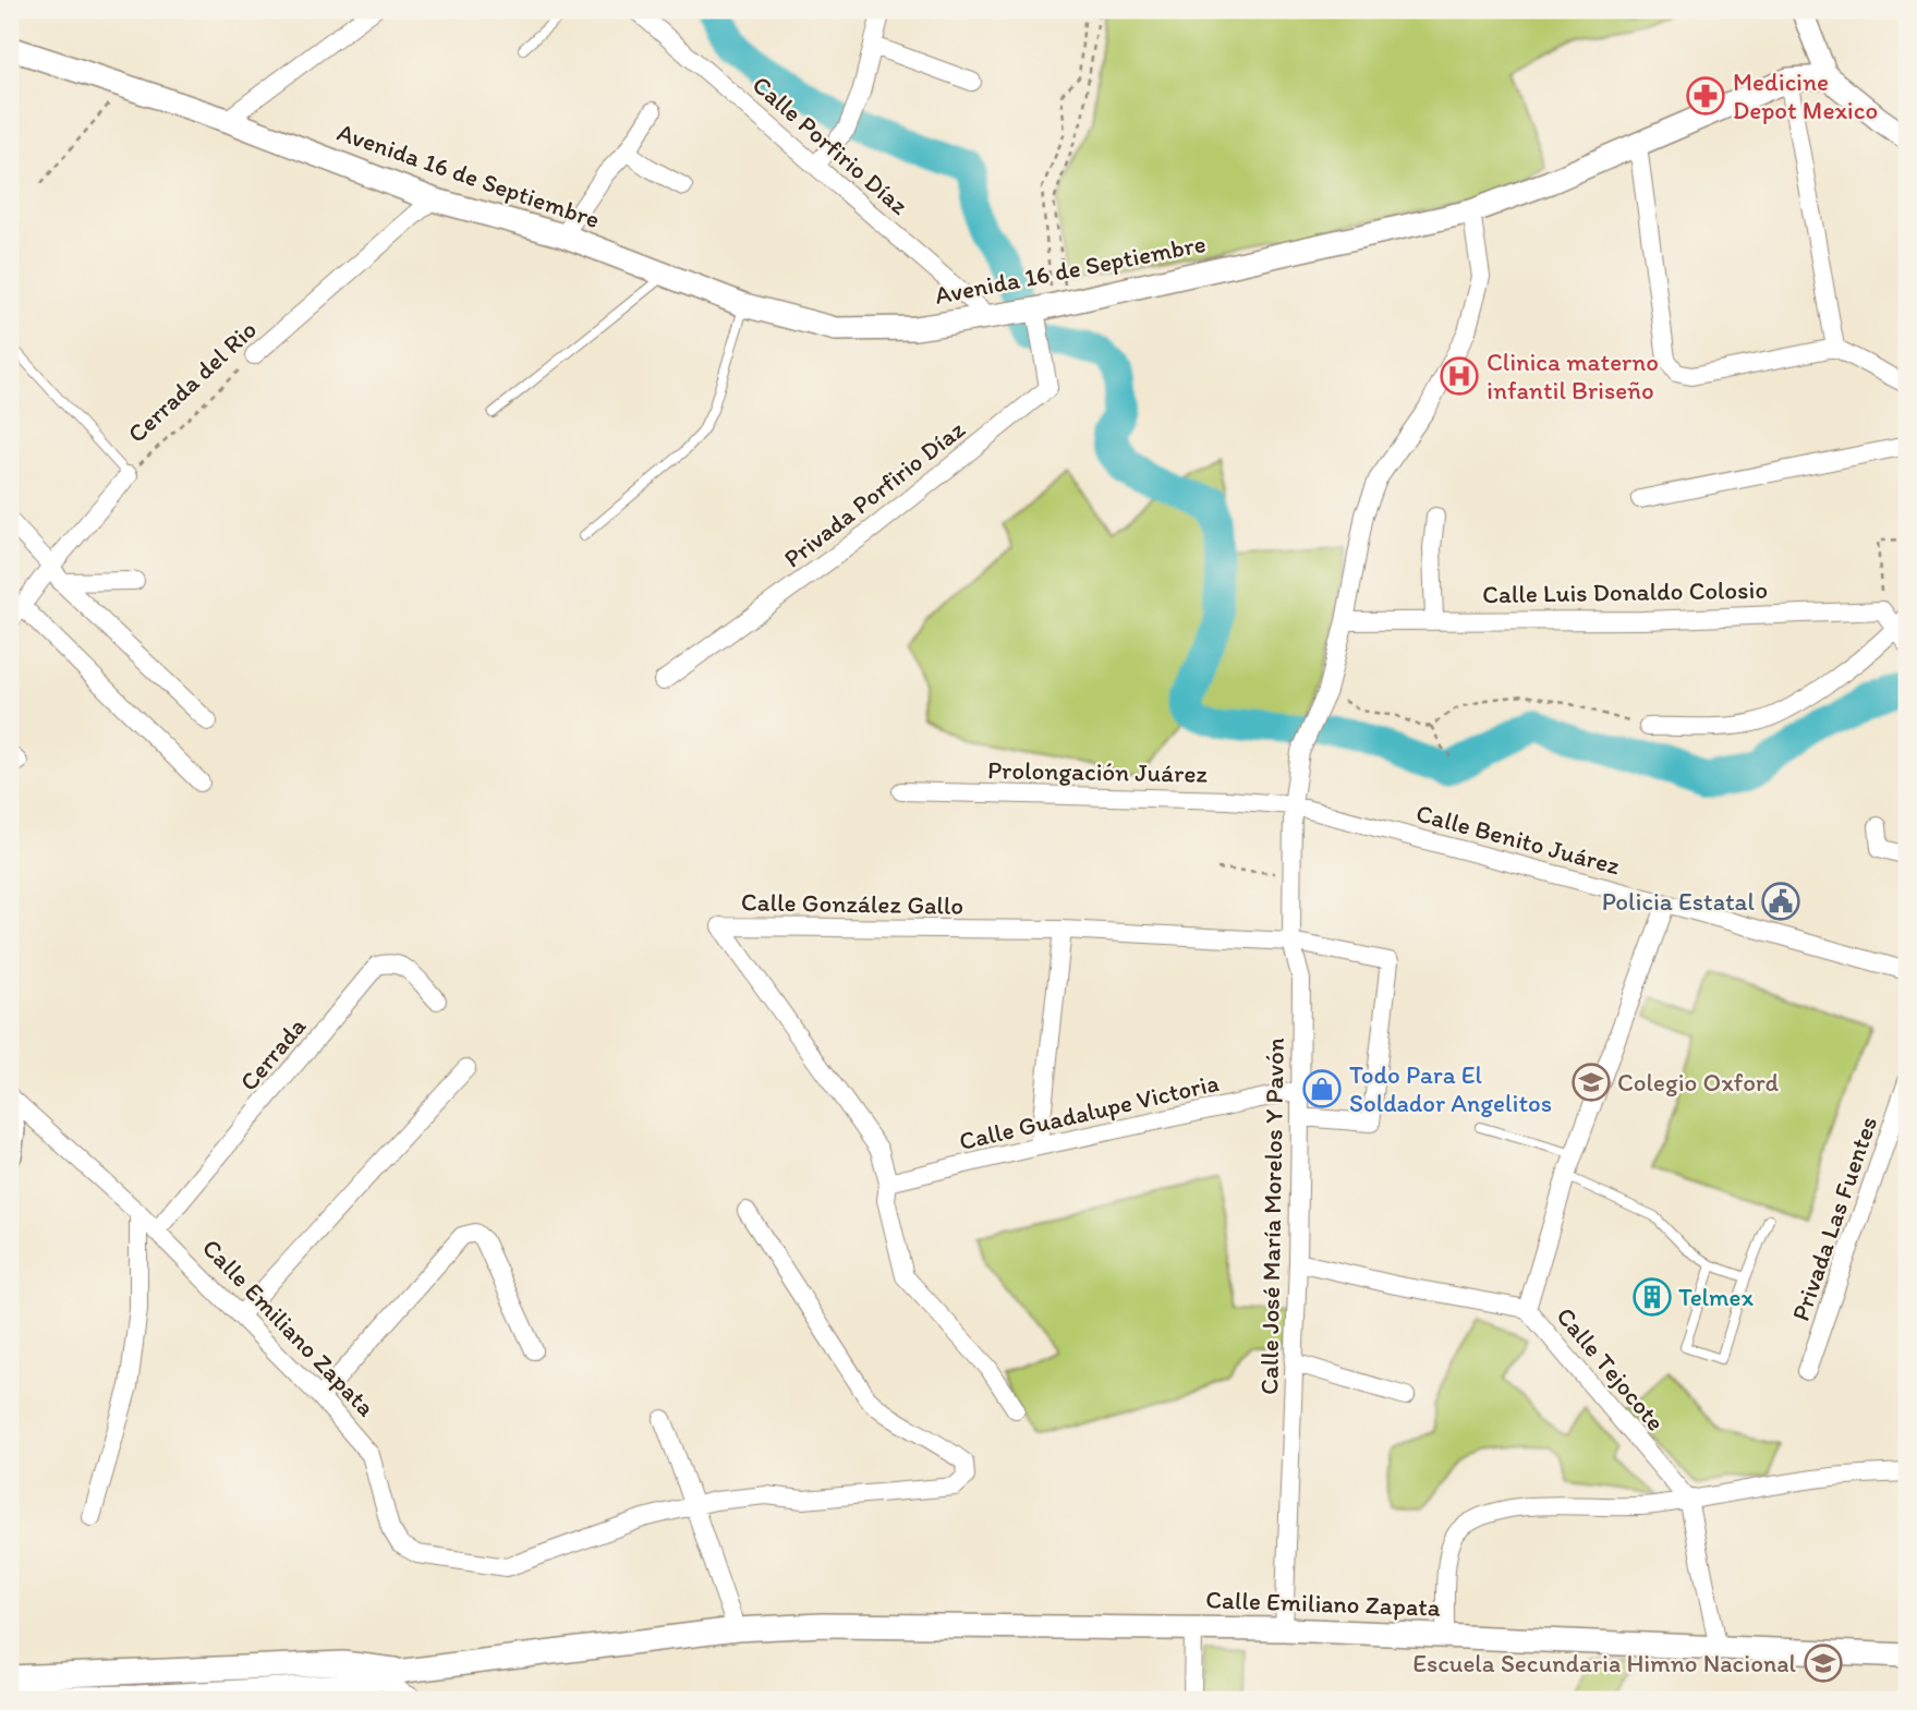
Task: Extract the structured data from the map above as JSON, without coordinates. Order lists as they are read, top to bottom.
{
  "streets": {
    "main road": ["Avenida 16 de Septiembre", "Calle Emiliano Zapata"],
    "street": [
      "Calle Porfirio Díaz",
      "Cerrada del Rio",
      "Privada Porfirio Díaz",
      "Calle Luis Donaldo Colosio",
      "Prolongación Juárez",
      "Calle Benito Juárez",
      "Calle González Gallo",
      "Cerrada",
      "Calle Guadalupe Victoria",
      "Calle José María Morelos Y Pavón",
      "Privada Las Fuentes",
      "Calle Tejocote"
    ]
  },
  "crossings": [
    ["Calle Porfirio Díaz", "Avenida 16 de Septiembre"],
    ["Avenida 16 de Septiembre", "Cerrada del Rio"],
    ["Avenida 16 de Septiembre", "Privada Porfirio Díaz"],
    ["Prolongación Juárez", "Calle Benito Juárez"],
    ["Prolongación Juárez", "Calle José María Morelos Y Pavón"],
    ["Calle Benito Juárez", "Calle José María Morelos Y Pavón"],
    ["Calle González Gallo", "Calle Guadalupe Victoria"],
    ["Calle González Gallo", "Calle José María Morelos Y Pavón"],
    ["Cerrada", "Calle Emiliano Zapata"],
    ["Calle Guadalupe Victoria", "Calle José María Morelos Y Pavón"],
    ["Calle José María Morelos Y Pavón", "Calle Emiliano Zapata"],
    ["Calle José María Morelos Y Pavón", "Calle Tejocote"]
  ],
  "places": {
    "pharmacy": ["Medicine Depot Mexico"],
    "hospital": ["Clinica materno infantil Briseño"],
    "public building": ["Policia Estatal"],
    "school or university": ["Colegio Oxford", "Escuela Secundaria Himno Nacional"],
    "shop": ["Todo Para El Soldador Angelitos"],
    "building": ["Telmex"]
  }
}
